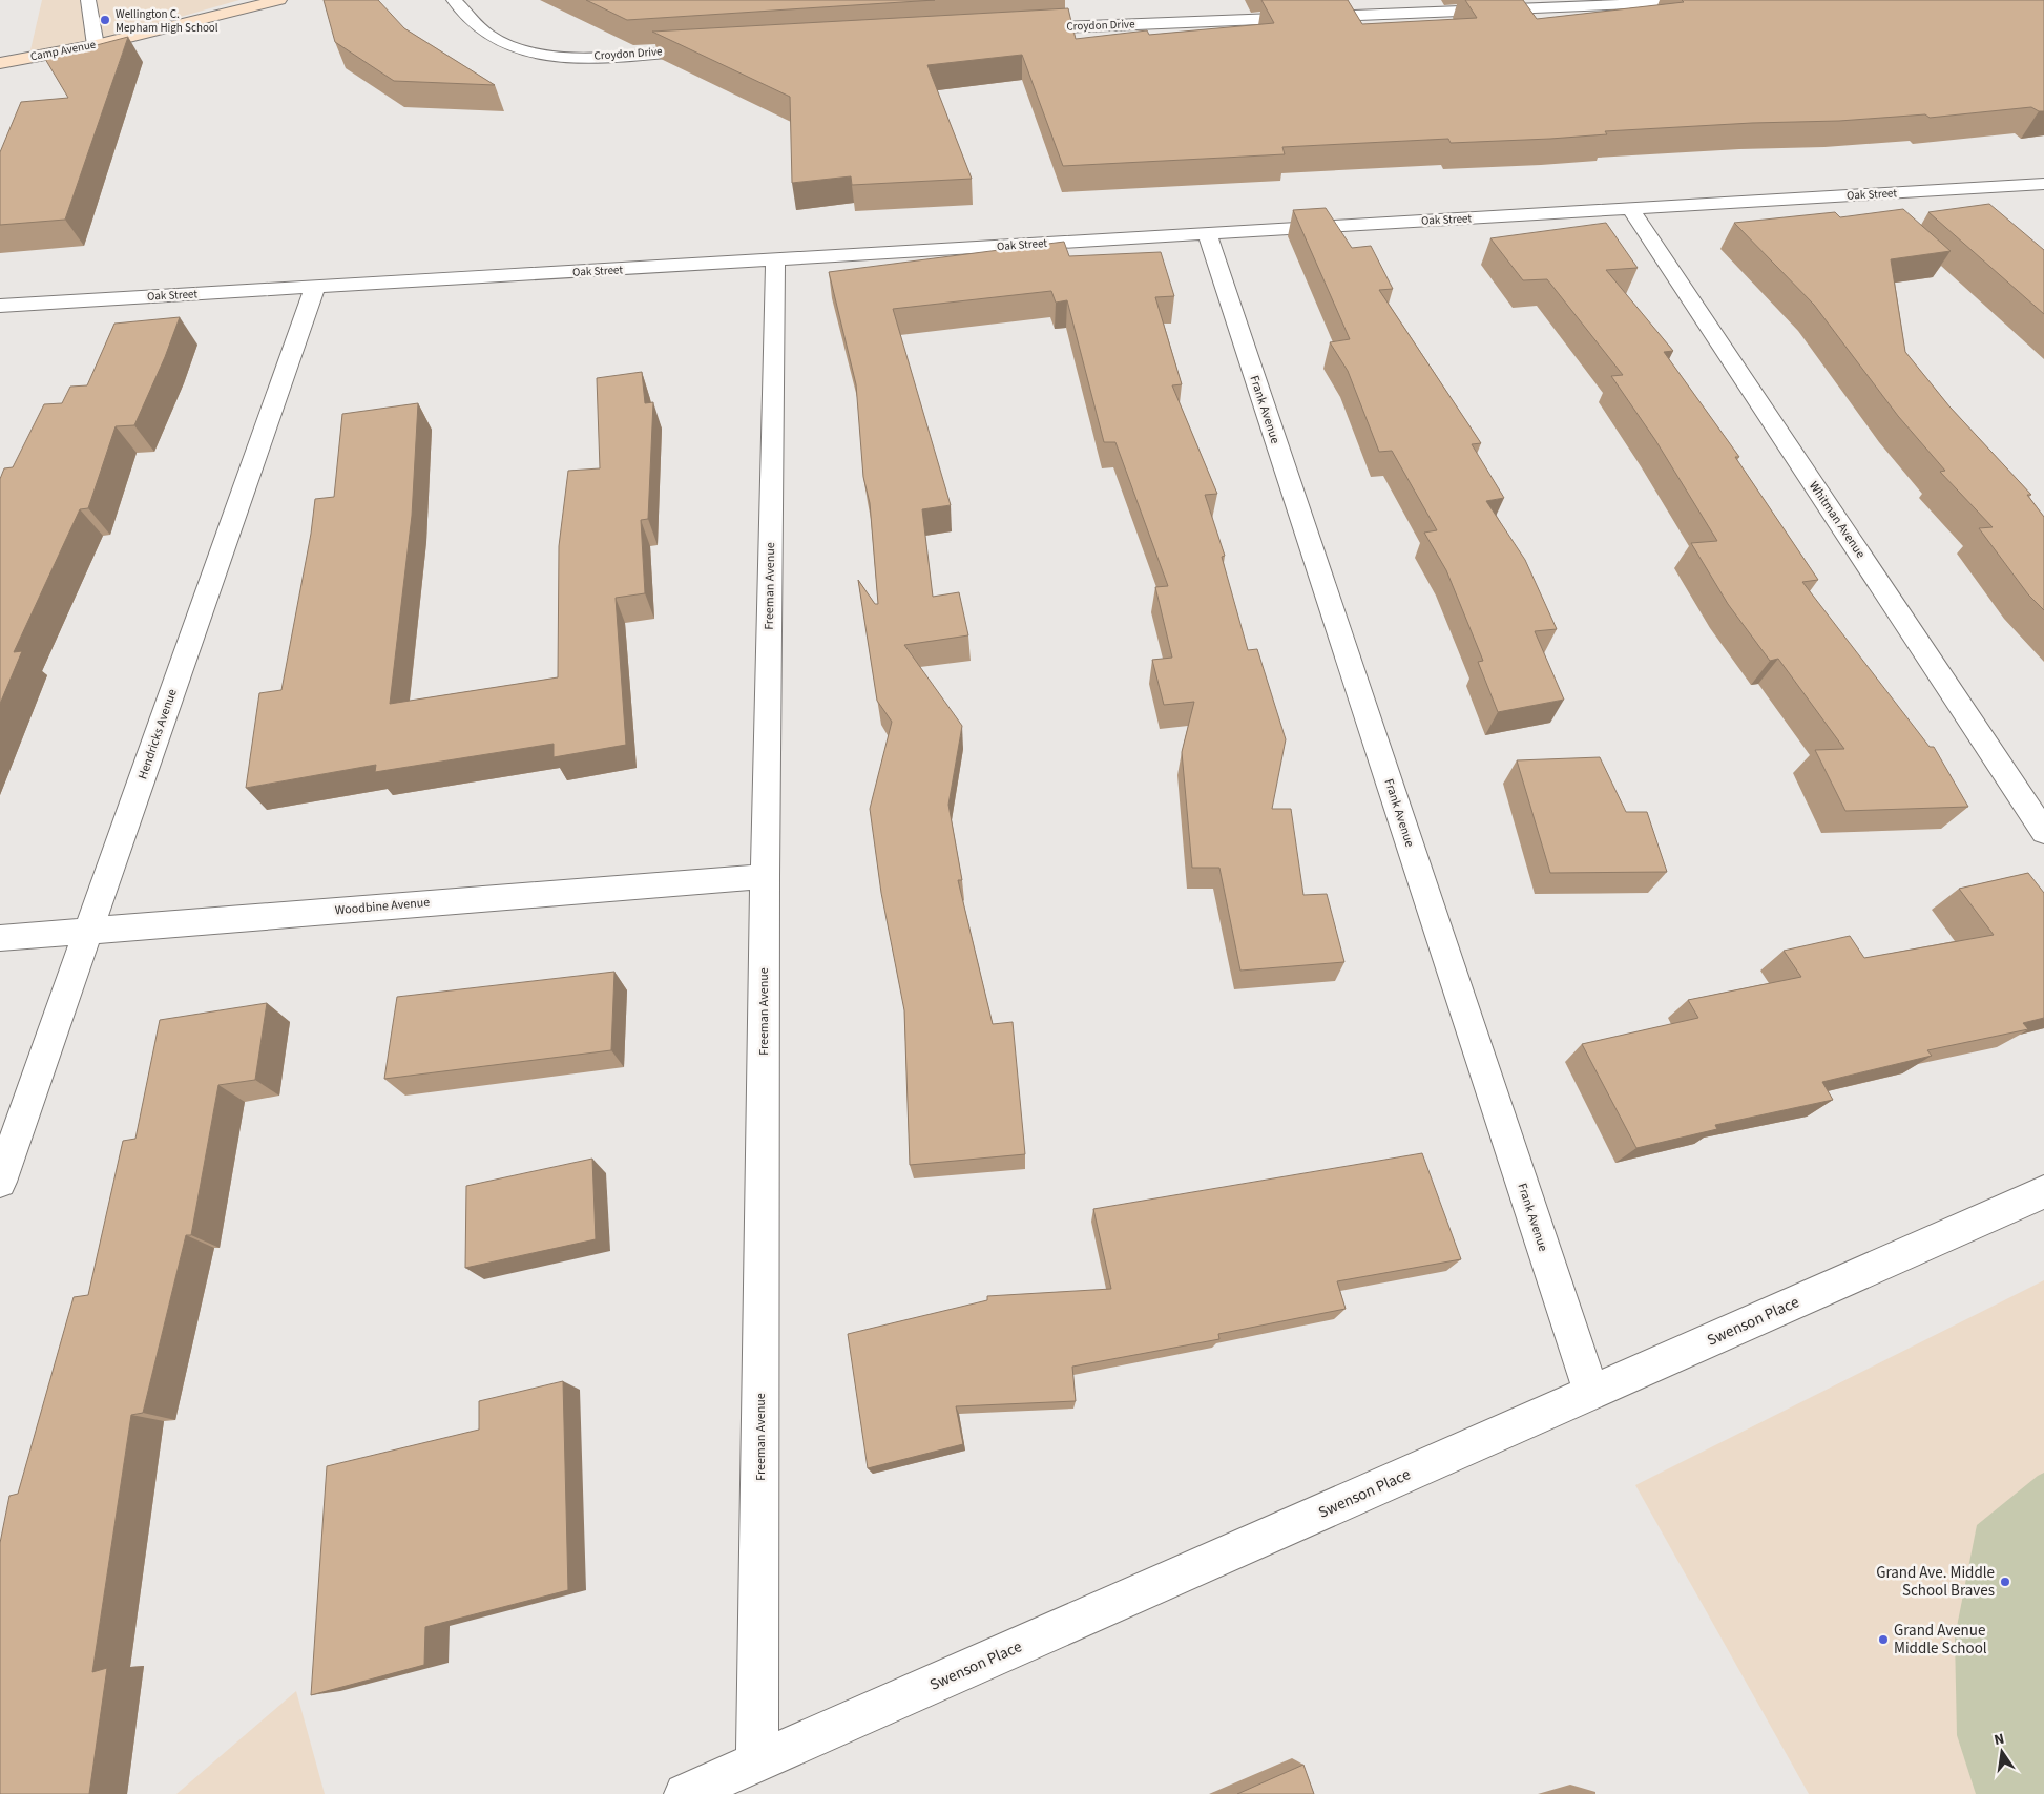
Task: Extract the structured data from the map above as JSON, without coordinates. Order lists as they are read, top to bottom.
{
  "streets": {
    "street": [
      "Croydon Drive",
      "Camp Avenue",
      "Oak Street",
      "Frank Avenue",
      "Whitman Avenue",
      "Freeman Avenue",
      "Hendricks Avenue",
      "Woodbine Avenue",
      "Swenson Place"
    ]
  },
  "crossings": [
    ["Oak Street", "Frank Avenue"],
    ["Oak Street", "Whitman Avenue"],
    ["Oak Street", "Freeman Avenue"],
    ["Oak Street", "Hendricks Avenue"],
    ["Frank Avenue", "Swenson Place"],
    ["Freeman Avenue", "Woodbine Avenue"],
    ["Freeman Avenue", "Swenson Place"],
    ["Hendricks Avenue", "Woodbine Avenue"]
  ],
  "places": ["Wellington C. Mepham High School", "Grand Ave. Middle School Braves", "Grand Avenue Middle School"],
  "north": "top"
}
